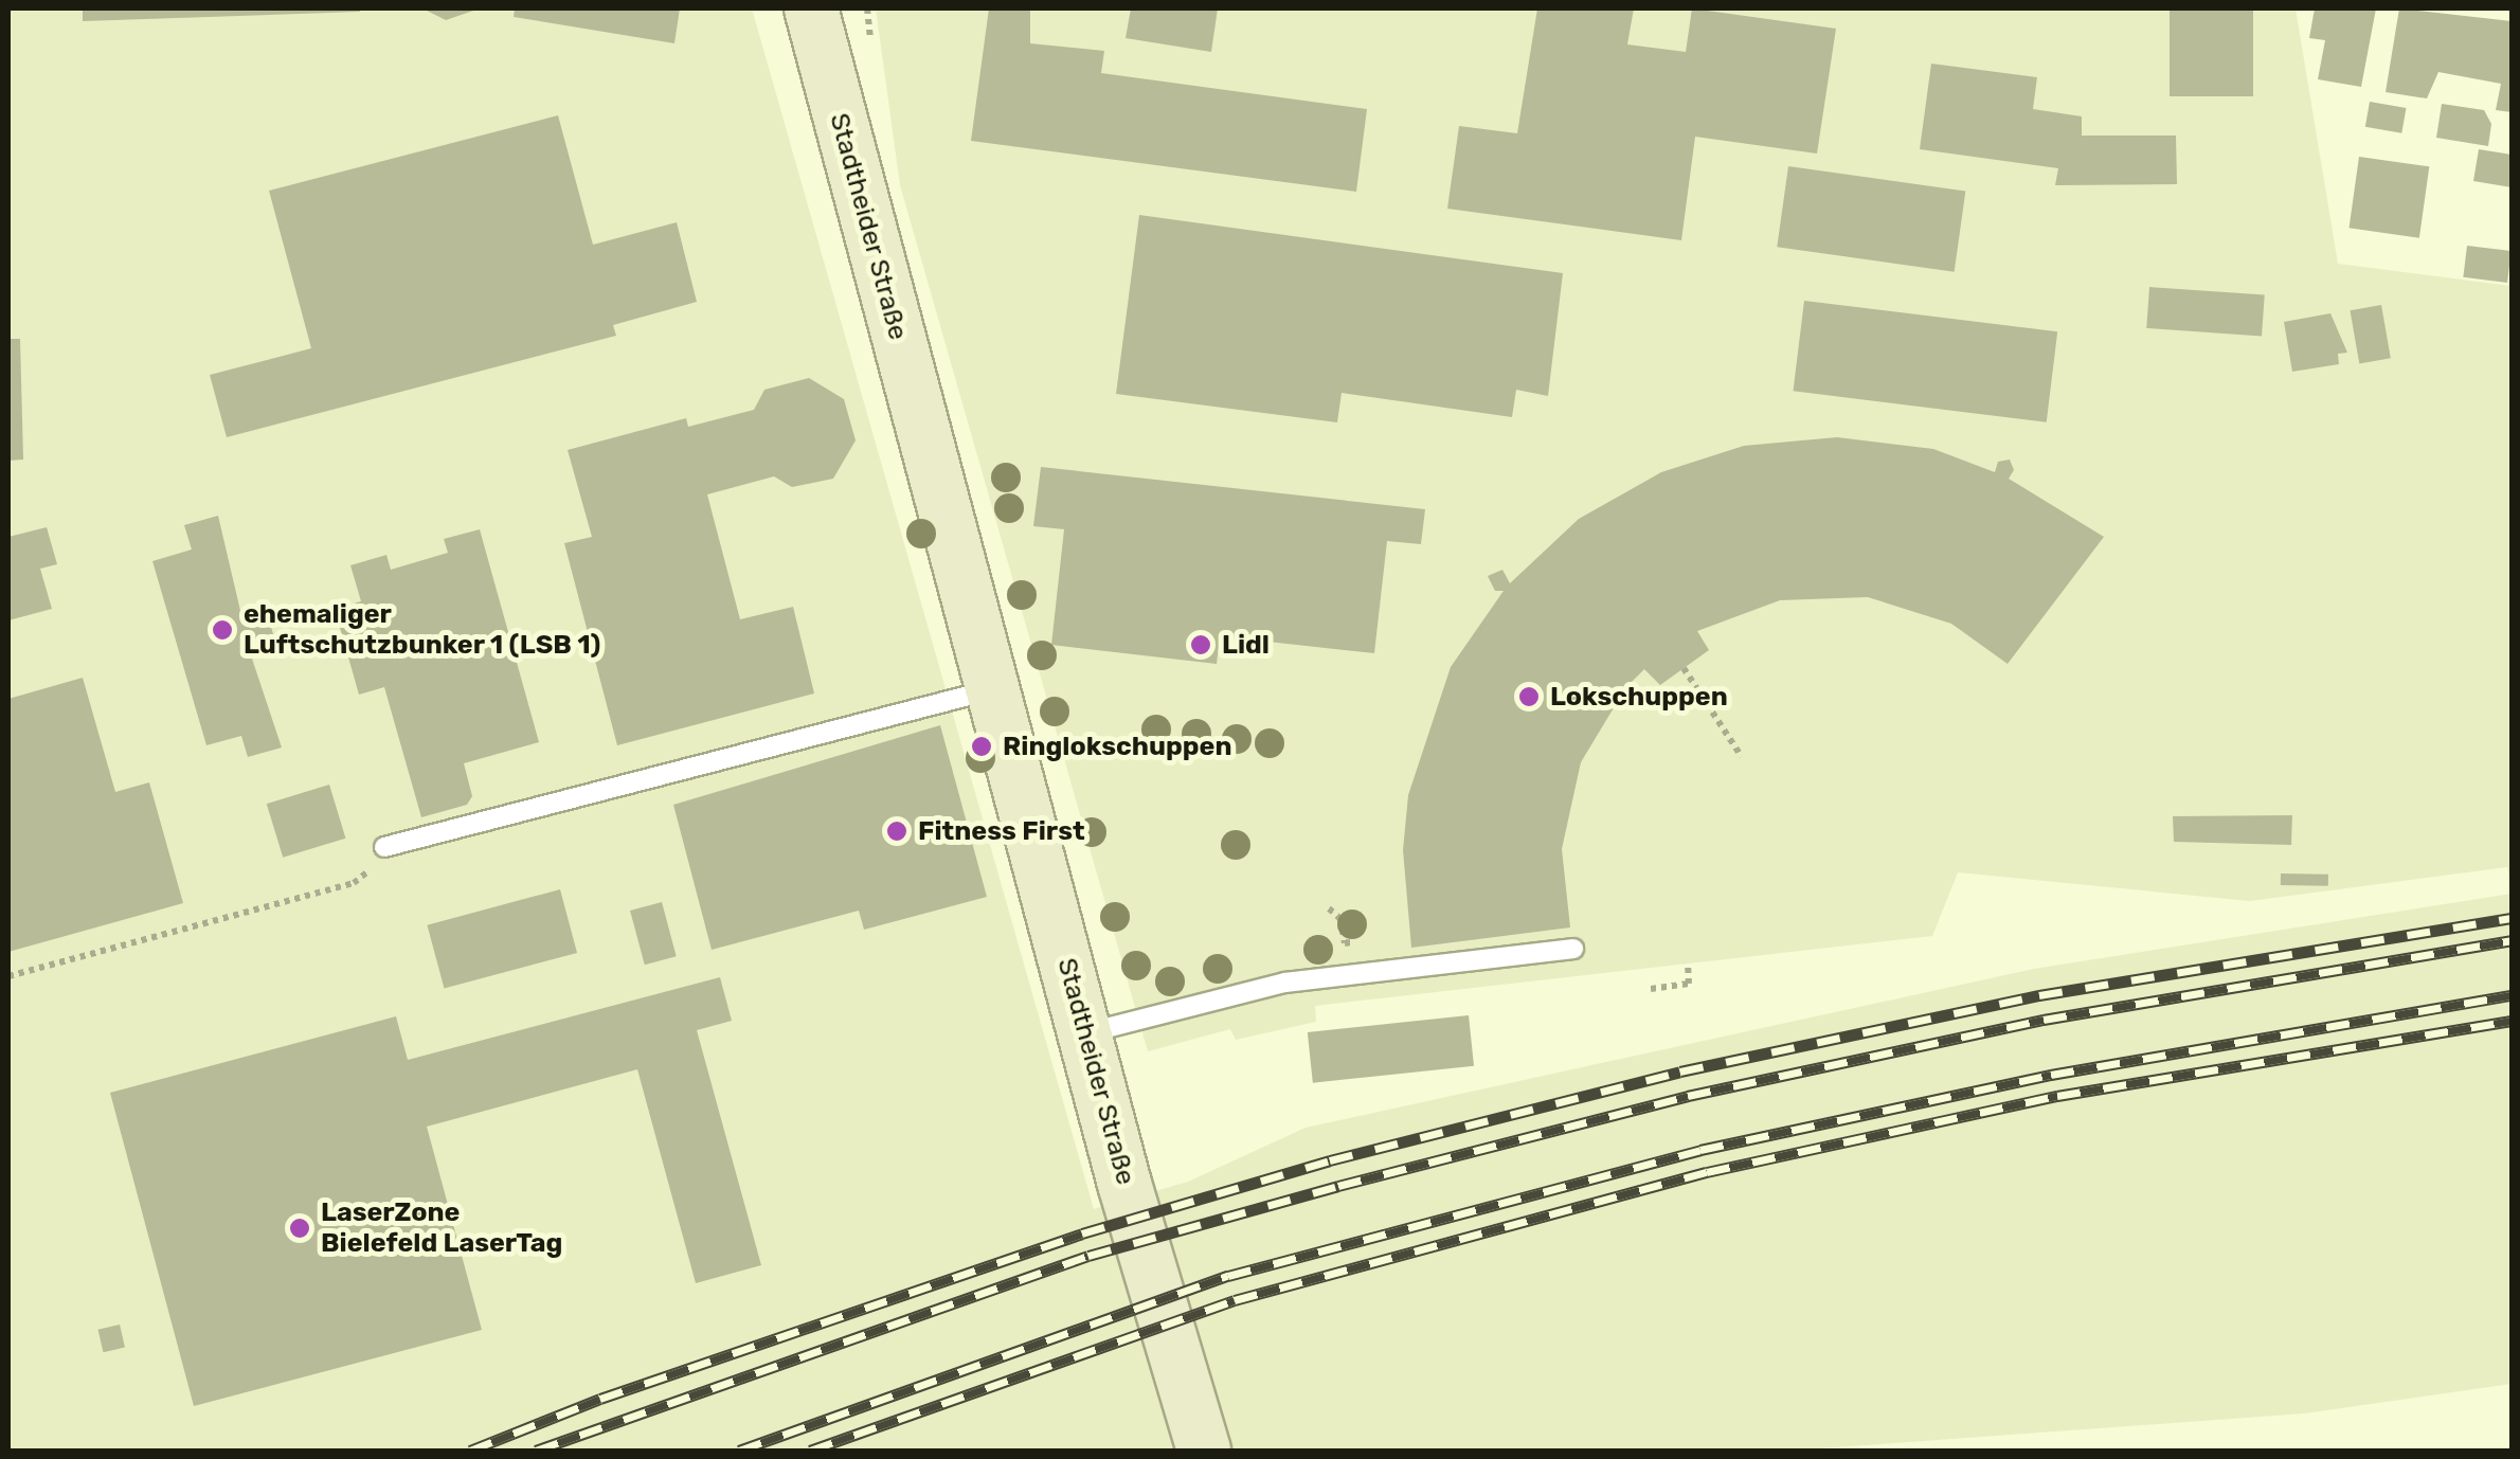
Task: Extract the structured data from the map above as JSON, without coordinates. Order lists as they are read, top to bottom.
{
  "streets": {
    "street": ["Stadtheider Straße"]
  },
  "places": [
    "ehemaliger Luftschutzbunker 1 (LSB 1)",
    "Lidl",
    "Lokschuppen",
    "Ringlokschuppen",
    "Fitness First",
    "LaserZone Bielefeld LaserTag"
  ]
}
